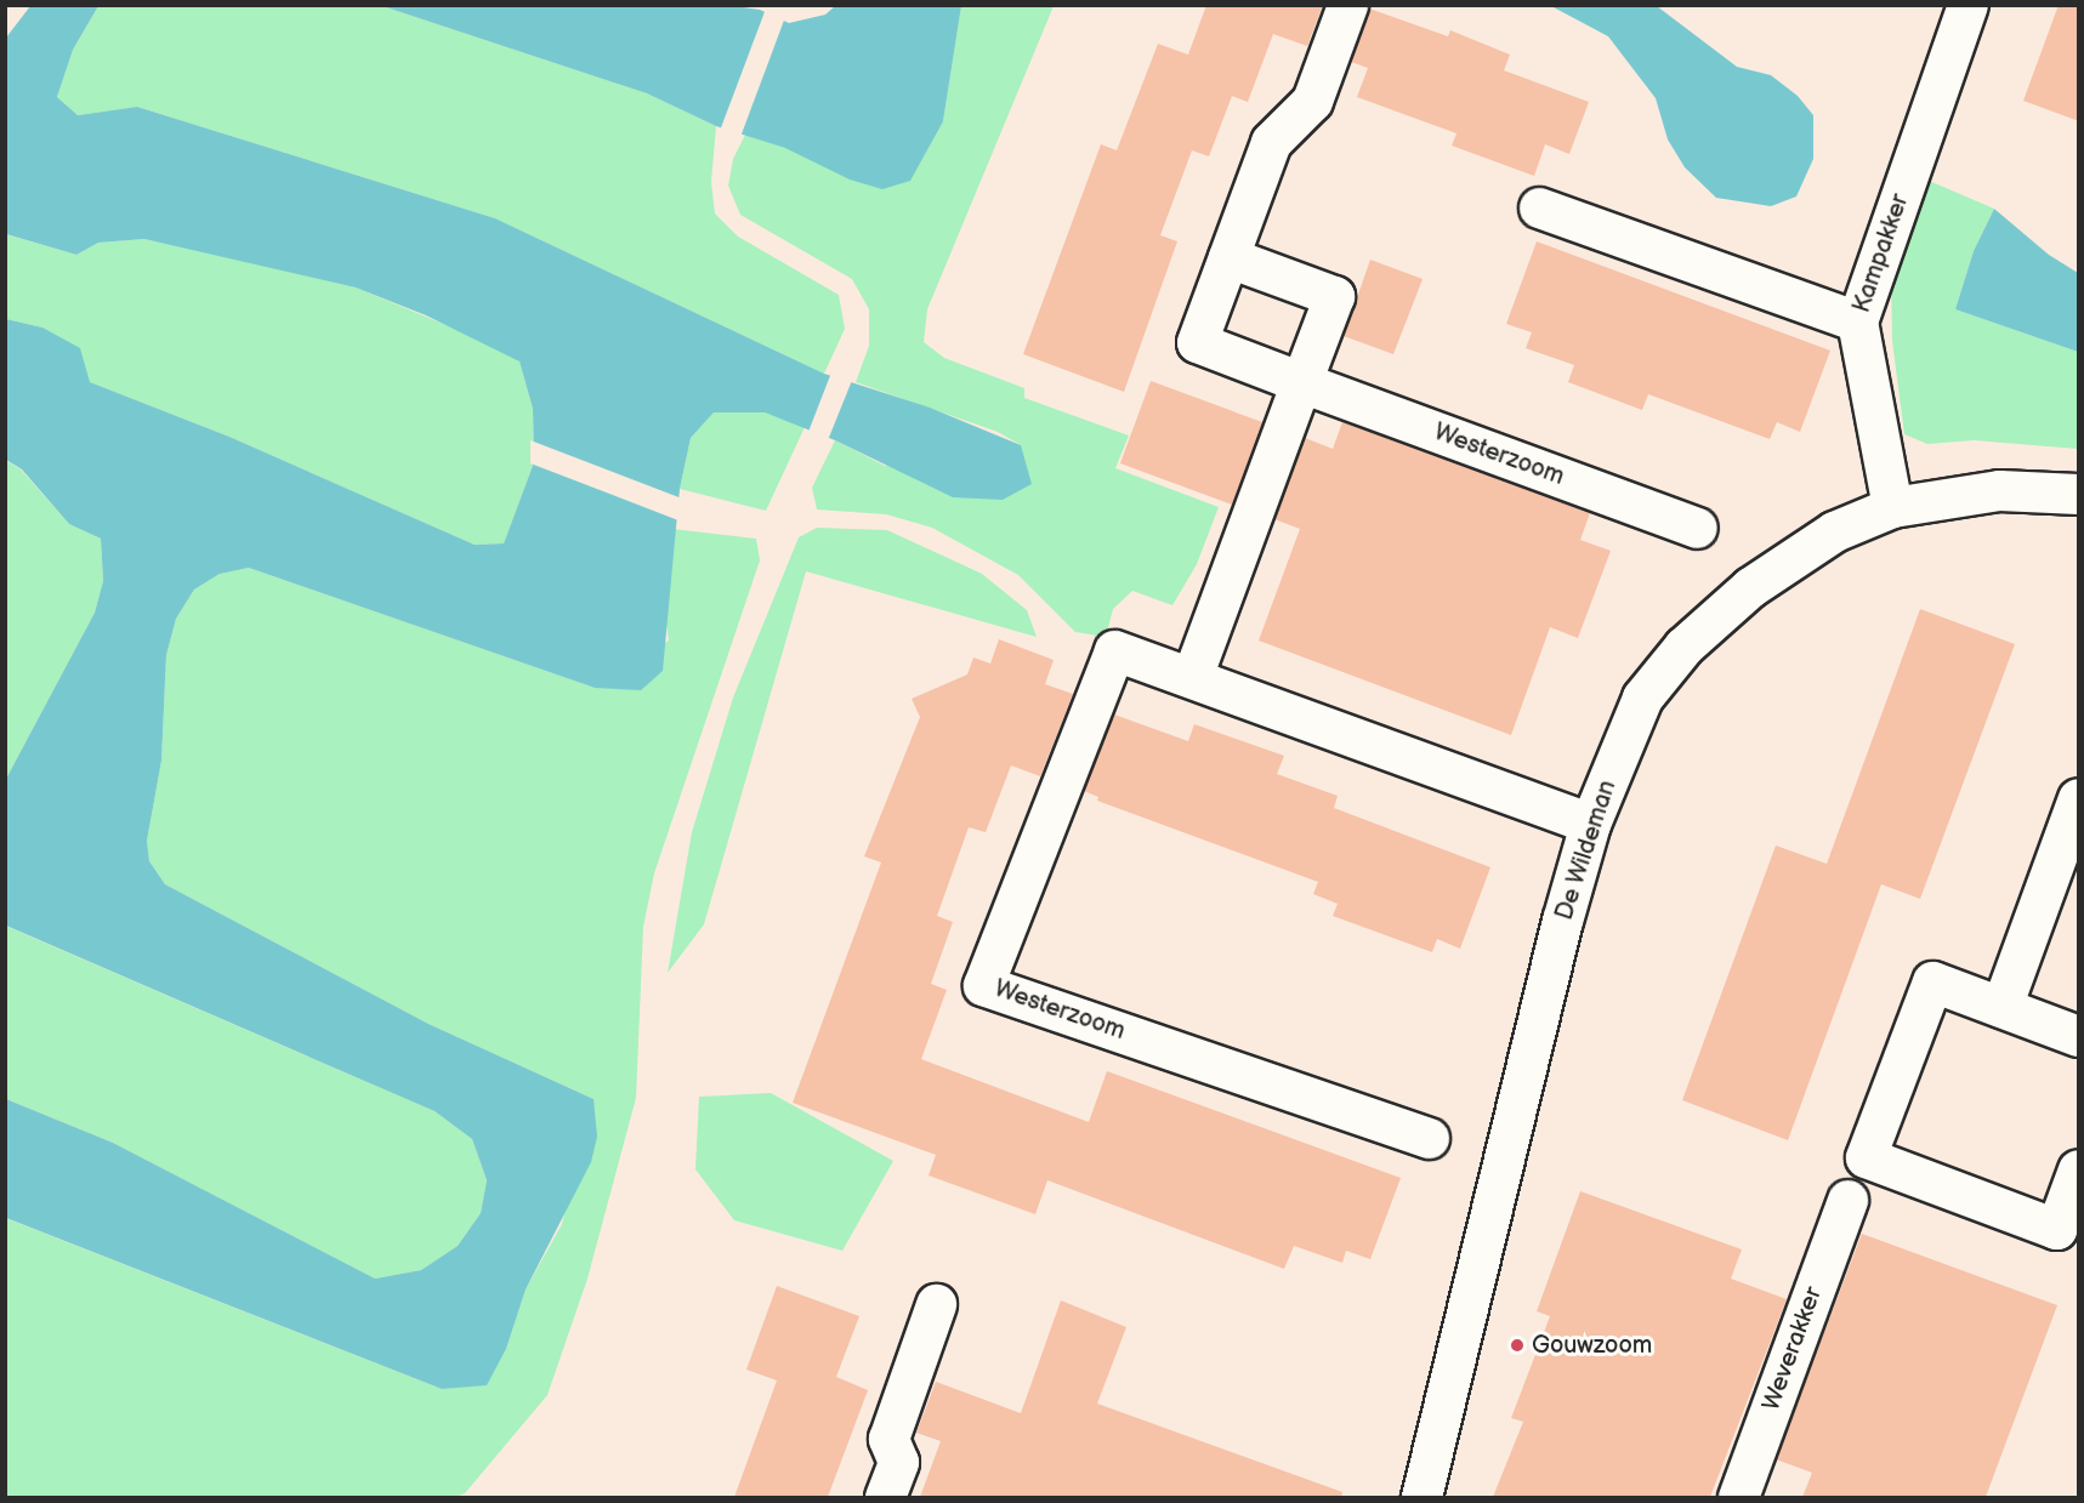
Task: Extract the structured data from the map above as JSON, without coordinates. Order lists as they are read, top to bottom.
{
  "streets": {
    "street": [
      "Kampakker",
      "Westerzoom",
      "De Wildeman",
      "Weverakker"
    ]
  },
  "crossings": [
    ["Kampakker", "De Wildeman"],
    ["Westerzoom", "De Wildeman"]
  ],
  "places": ["Gouwzoom"]
}
